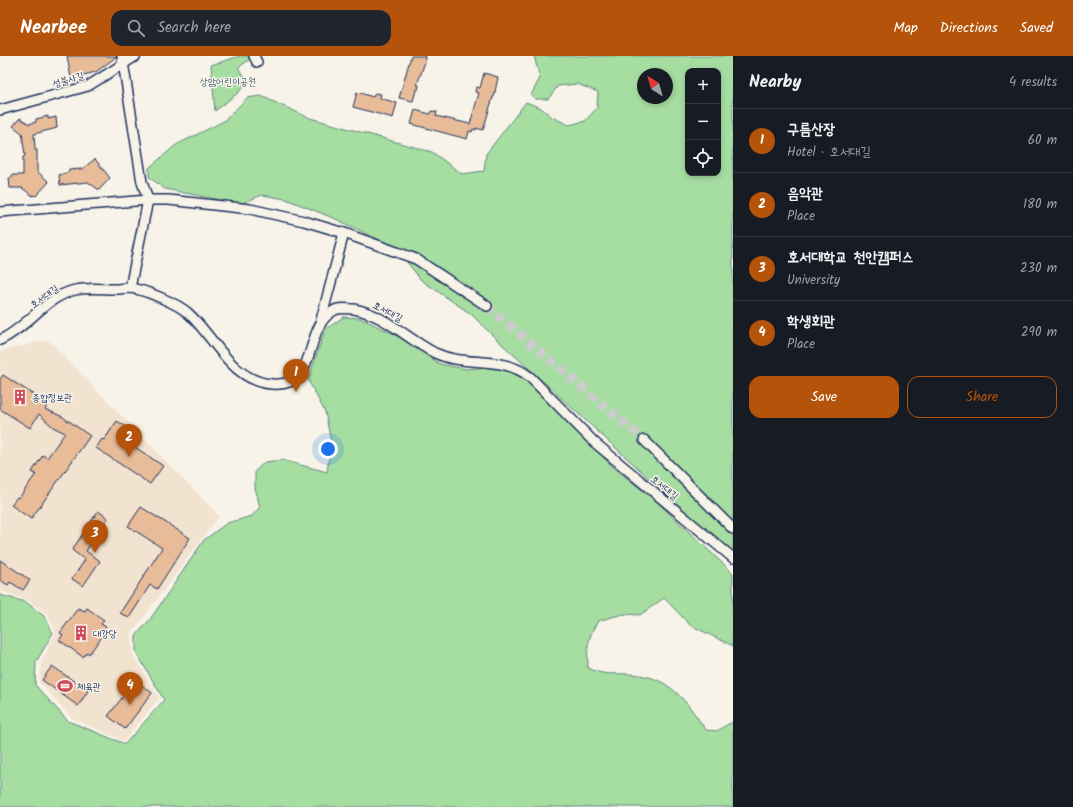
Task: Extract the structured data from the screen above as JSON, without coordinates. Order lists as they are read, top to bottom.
{
  "streets": {
    "street": ["성불사길", "호서대길"]
  },
  "parks": ["상암어린이공원"],
  "places": {
    "building": ["종합정보관", "대강당"],
    "sports": ["체육관"]
  },
  "north": "top left",
  "page": {
    "header": "Nearbee",
    "search": "Search here",
    "nav": ["Map", "Directions", "Saved"],
    "heading": ["Nearby", "4 results"],
    "map_buttons": ["+", "−"],
    "list": [
      {
        "mark": "1",
        "name": "구름산장",
        "note": "Hotel · 호서대길",
        "value": "60 m"
      },
      {
        "mark": "2",
        "name": "음악관",
        "note": "Place",
        "value": "180 m"
      },
      {
        "mark": "3",
        "name": "호서대학교 천안캠퍼스",
        "note": "University",
        "value": "230 m"
      },
      {
        "mark": "4",
        "name": "학생회관",
        "note": "Place",
        "value": "290 m"
      }
    ],
    "pins": [
      "1",
      "2",
      "3",
      "4"
    ],
    "buttons": ["Save", "Share"]
  }
}
